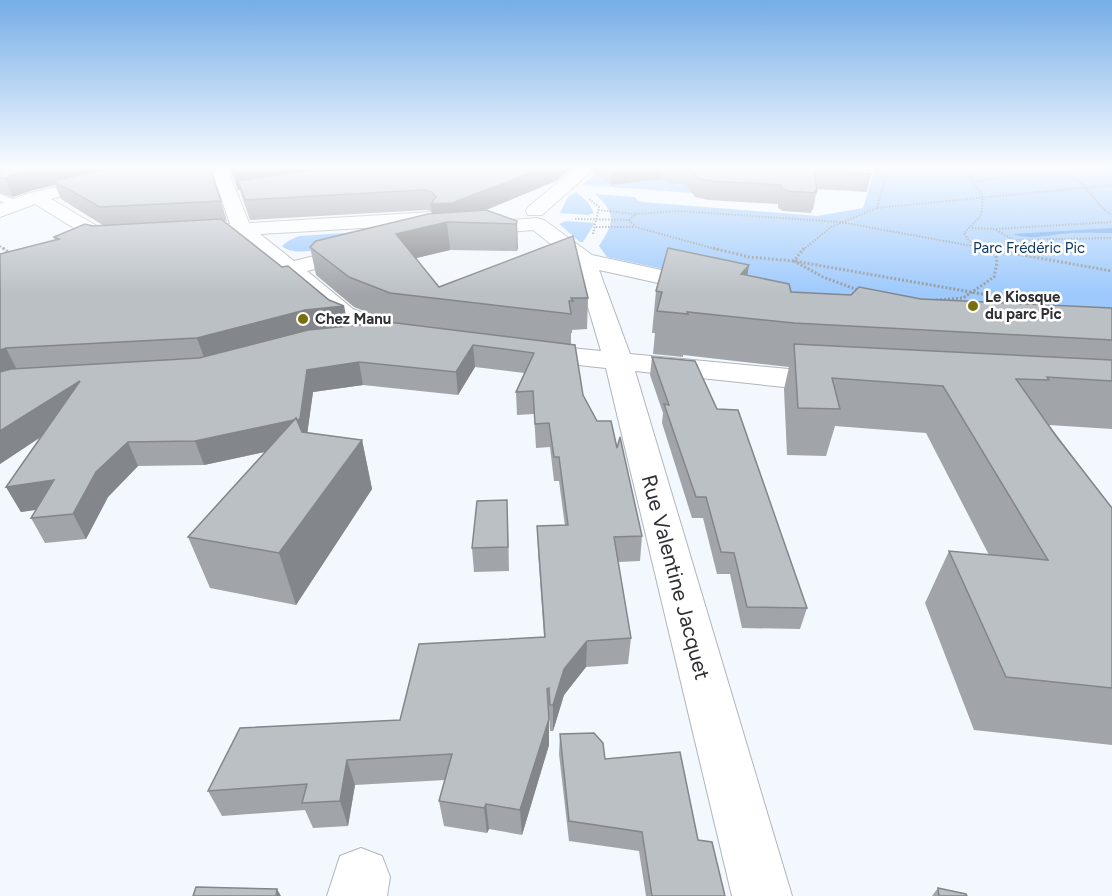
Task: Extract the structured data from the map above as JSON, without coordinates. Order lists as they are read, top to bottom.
{
  "streets": {
    "street": ["Rue Valentine Jacquet"]
  },
  "parks": ["Parc Frédéric Pic"],
  "places": ["Le Kiosque du parc Pic", "Chez Manu"]
}
